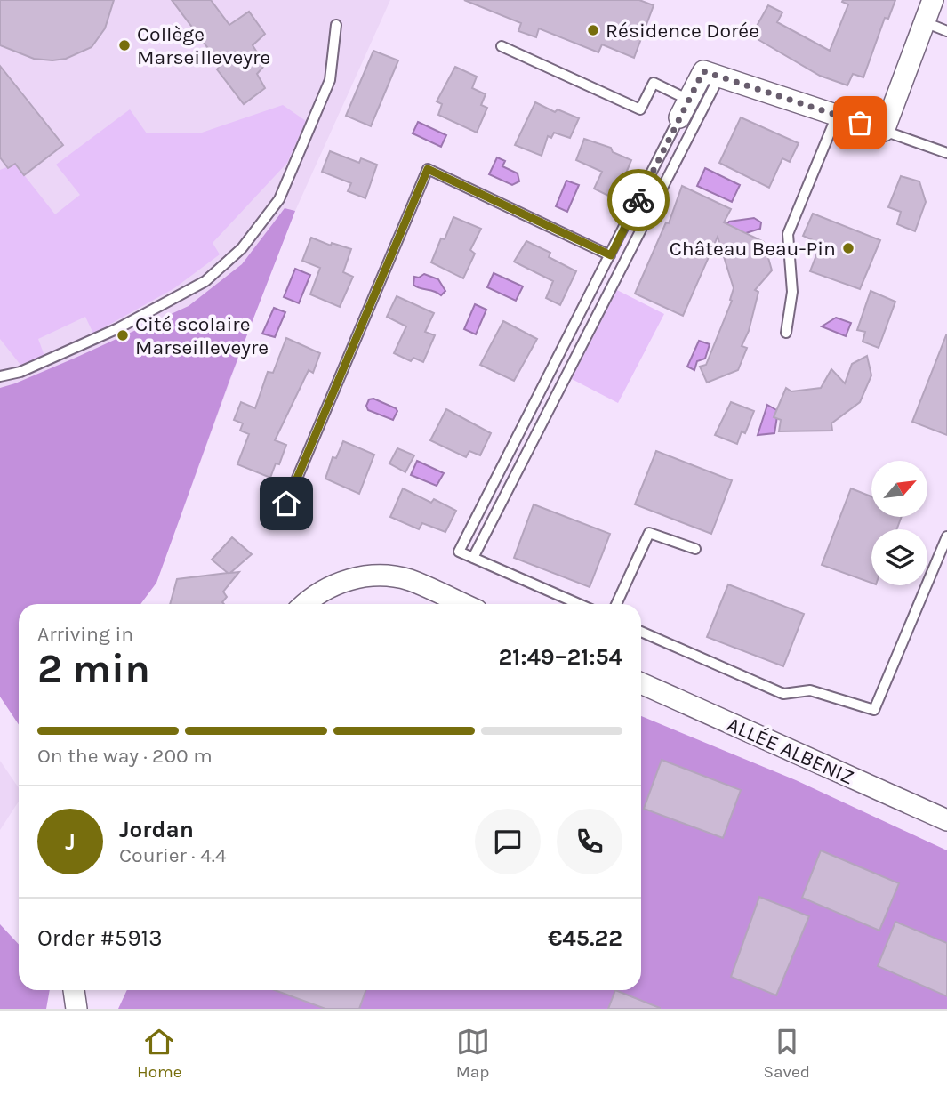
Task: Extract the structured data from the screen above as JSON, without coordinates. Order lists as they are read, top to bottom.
{
  "streets": {
    "street": ["ALLÉE ALBENIZ"]
  },
  "places": [
    "Résidence Dorée",
    "Collège Marseilleveyre",
    "Château Beau-Pin",
    "Cité scolaire Marseilleveyre"
  ],
  "north": "top right",
  "page": {
    "heading": ["2 min", "Arriving in", "21:49–21:54"],
    "panel": [
      "Jordan",
      "Courier · 4.4",
      "Order #5913",
      "€45.22"
    ],
    "bar": "On the way · 200 m",
    "round": "J",
    "tabs": ["Home", "Map", "Saved"]
  }
}
